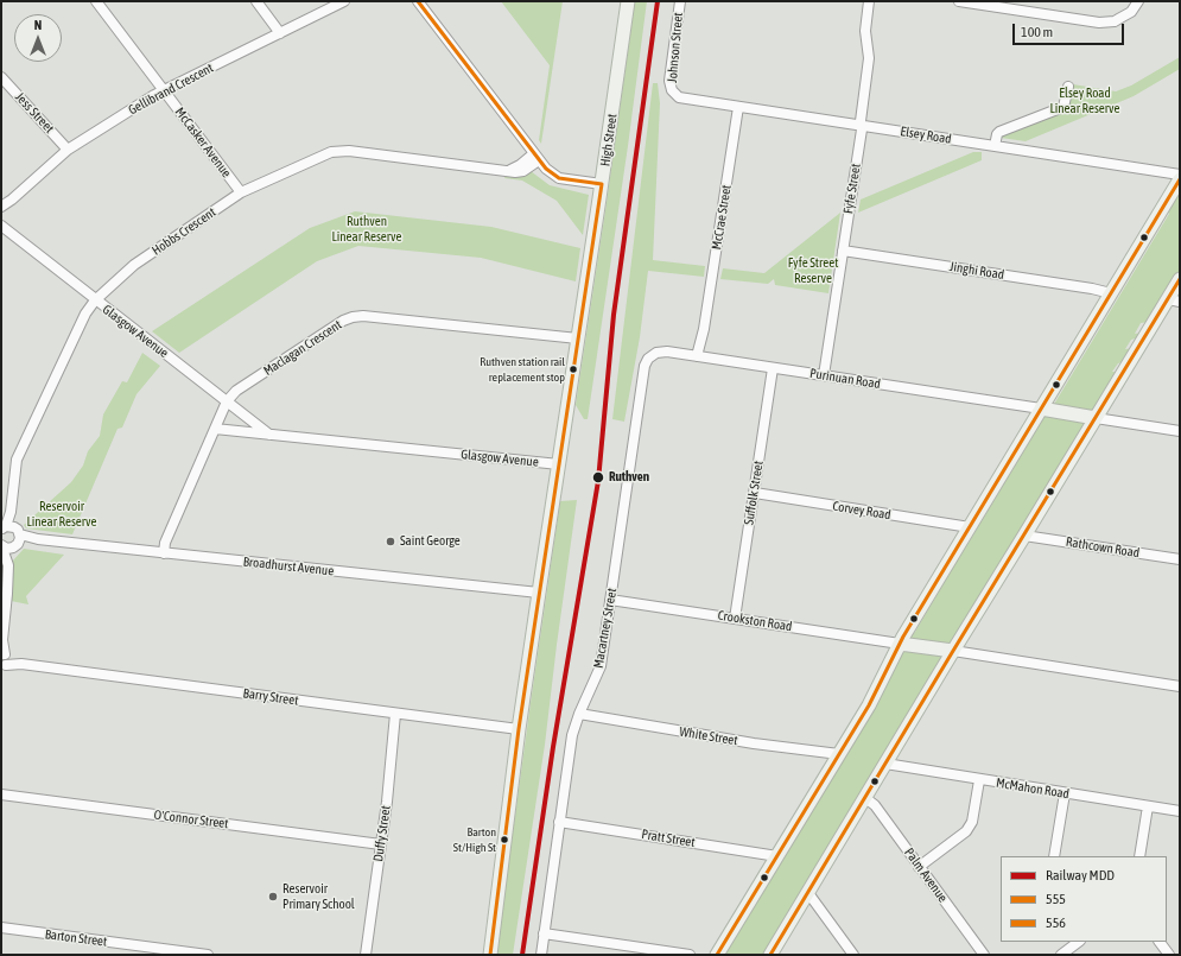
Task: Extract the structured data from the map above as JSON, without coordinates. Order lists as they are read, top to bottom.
{
  "streets": {
    "main road": ["High Street"],
    "street": [
      "Johnson Street",
      "Gellibrand Crescent",
      "Jess Street",
      "Elsey Road",
      "McCasker Avenue",
      "Fyfe Street",
      "McCrae Street",
      "Hobbs Crescent",
      "Jinghi Road",
      "Glasgow Avenue",
      "Maclagan Crescent",
      "Purinuan Road",
      "Suffolk Street",
      "Corvey Road",
      "Rathcown Road",
      "Broadhurst Avenue",
      "Crookston Road",
      "Macartney Street",
      "Barry Street",
      "White Street",
      "McMahon Road",
      "O'Connor Street",
      "Duffy Street",
      "Pratt Street",
      "Palm Avenue",
      "Barton Street"
    ]
  },
  "crossings": [
    ["Johnson Street", "Elsey Road"],
    ["Gellibrand Crescent", "Jess Street"],
    ["Gellibrand Crescent", "McCasker Avenue"],
    ["Elsey Road", "Fyfe Street"],
    ["Elsey Road", "McCrae Street"],
    ["High Street", "Glasgow Avenue"],
    ["High Street", "Maclagan Crescent"],
    ["High Street", "Broadhurst Avenue"],
    ["High Street", "Barry Street"],
    ["McCasker Avenue", "Hobbs Crescent"],
    ["Fyfe Street", "Jinghi Road"],
    ["Fyfe Street", "Purinuan Road"],
    ["McCrae Street", "Purinuan Road"],
    ["Hobbs Crescent", "Glasgow Avenue"],
    ["Hobbs Crescent", "Broadhurst Avenue"],
    ["Glasgow Avenue", "Maclagan Crescent"],
    ["Maclagan Crescent", "Broadhurst Avenue"],
    ["Purinuan Road", "Suffolk Street"],
    ["Purinuan Road", "Macartney Street"],
    ["Suffolk Street", "Corvey Road"],
    ["Suffolk Street", "Crookston Road"],
    ["Crookston Road", "Macartney Street"],
    ["Macartney Street", "White Street"],
    ["Macartney Street", "Pratt Street"],
    ["Barry Street", "Duffy Street"],
    ["O'Connor Street", "Duffy Street"]
  ],
  "parks": [
    "Elsey Road Linear Reserve",
    "Ruthven Linear Reserve",
    "Fyfe Street Reserve",
    "Reservoir Linear Reserve"
  ],
  "places": [
    "Ruthven station rail replacement stop",
    "Ruthven",
    "Saint George",
    "Barton St/High St",
    "Reservoir Primary School"
  ],
  "lines": ["rail line MDD", "transit line 555", "transit line 556"],
  "legend": ["Railway MDD", "555", "556"],
  "scale_bar": "100 m",
  "north": "top"
}
